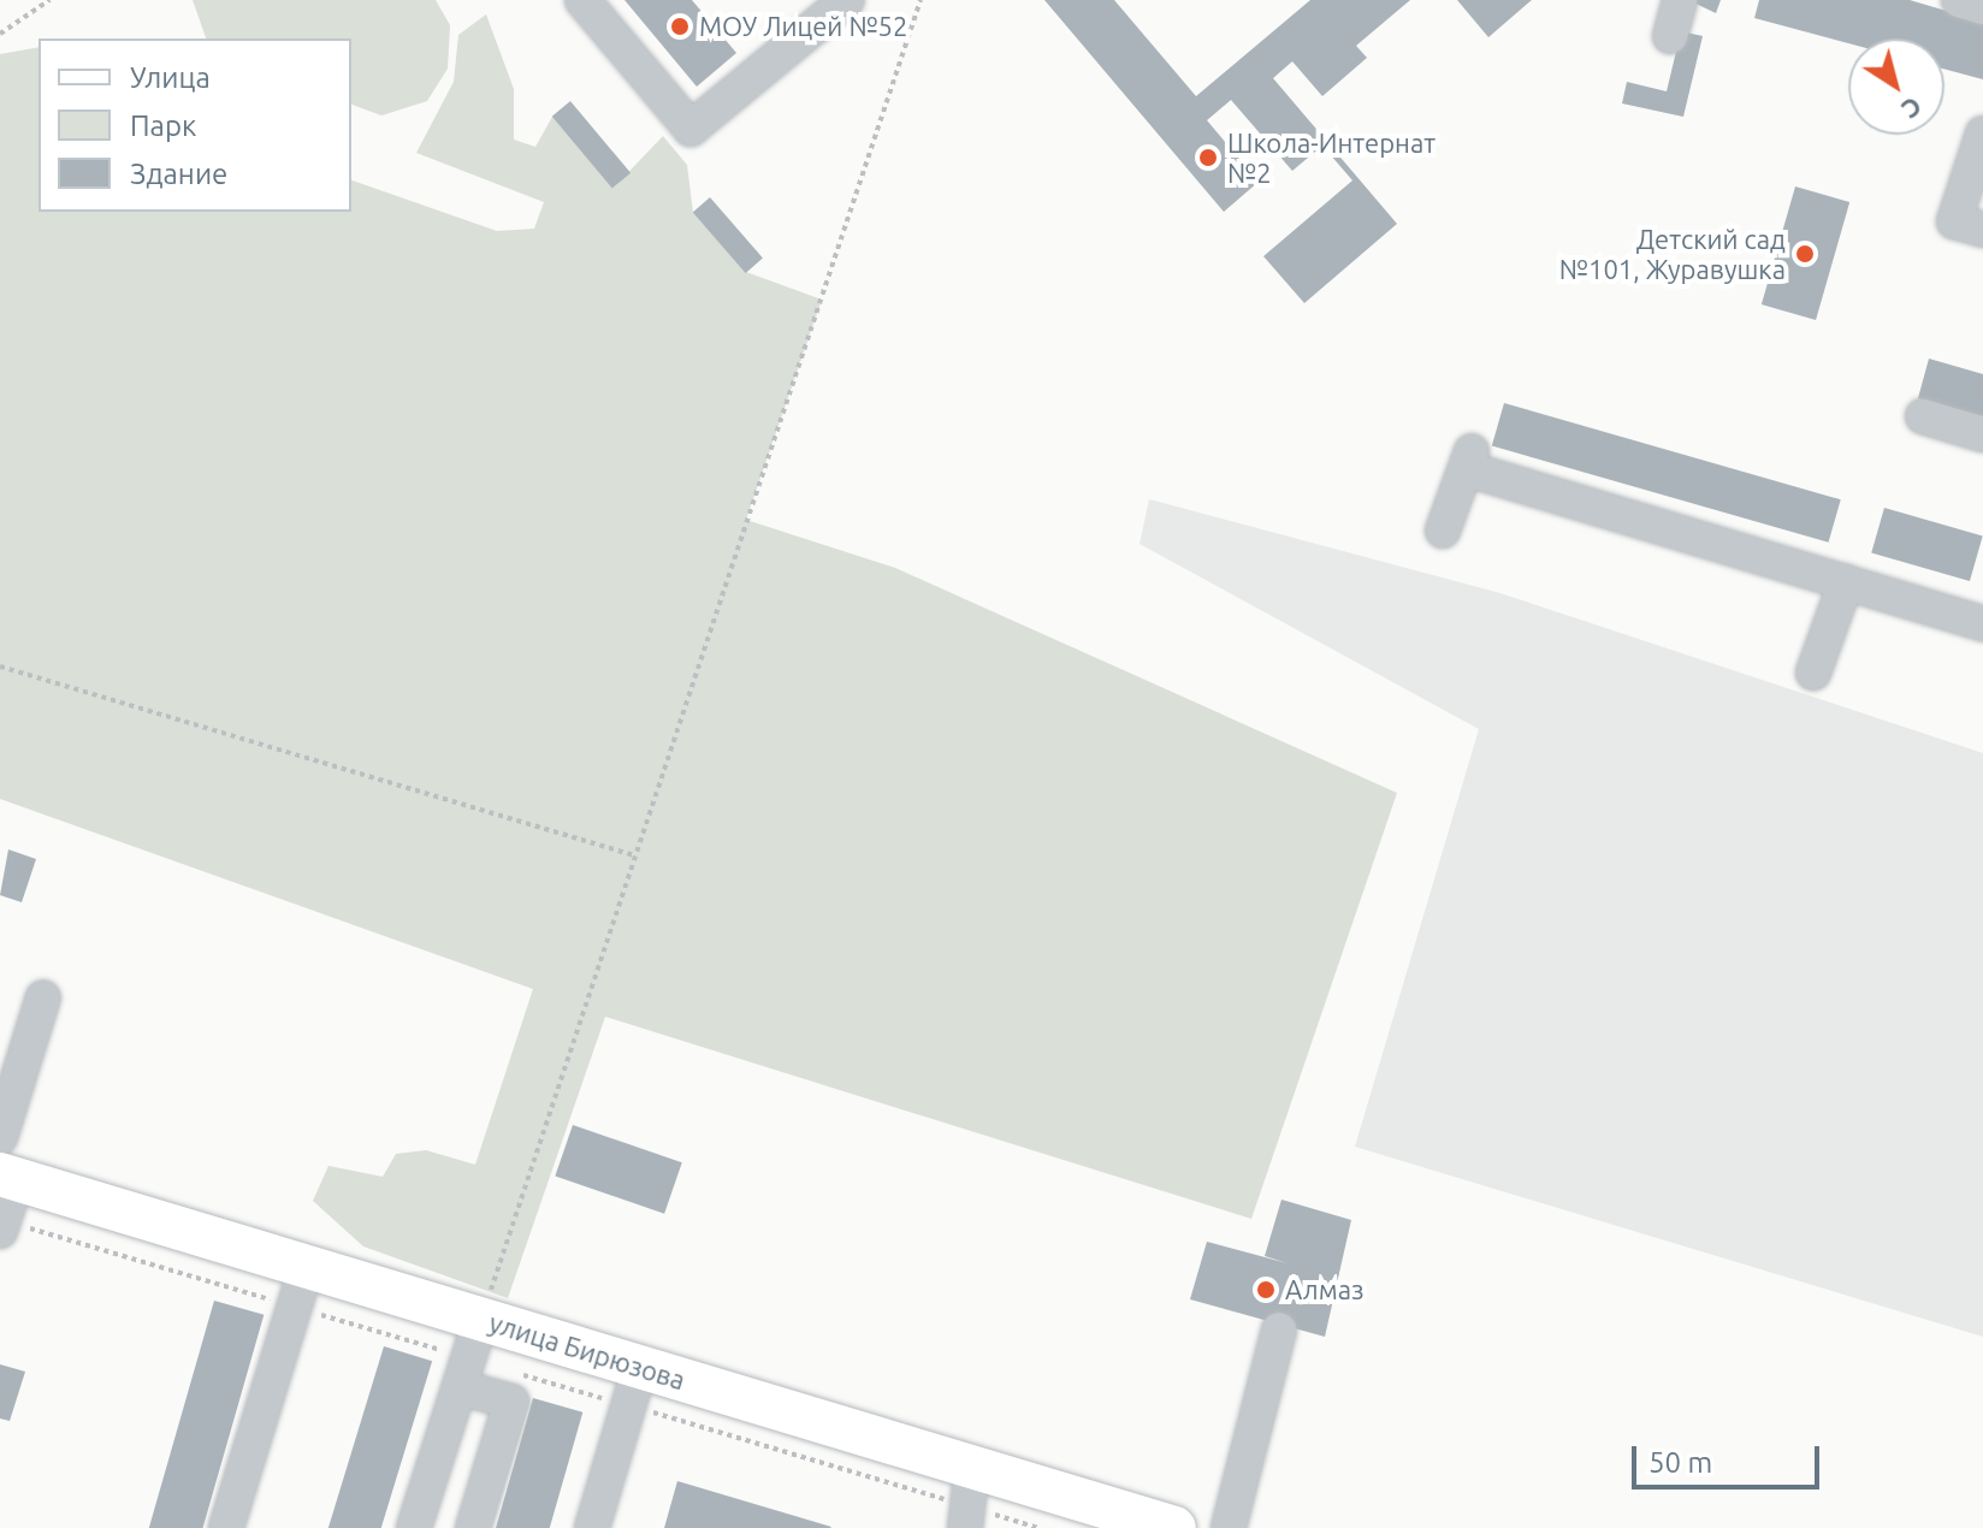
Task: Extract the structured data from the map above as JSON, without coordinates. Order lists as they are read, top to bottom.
{
  "streets": {
    "main road": ["улица Бирюзова"]
  },
  "places": [
    "МОУ Лицей №52",
    "Школа-Интернат №2",
    "Детский сад №101, Журавушка",
    "Алмаз"
  ],
  "legend": ["Улица", "Парк", "Здание"],
  "scale_bar": "50 m",
  "north": "bottom right"
}
